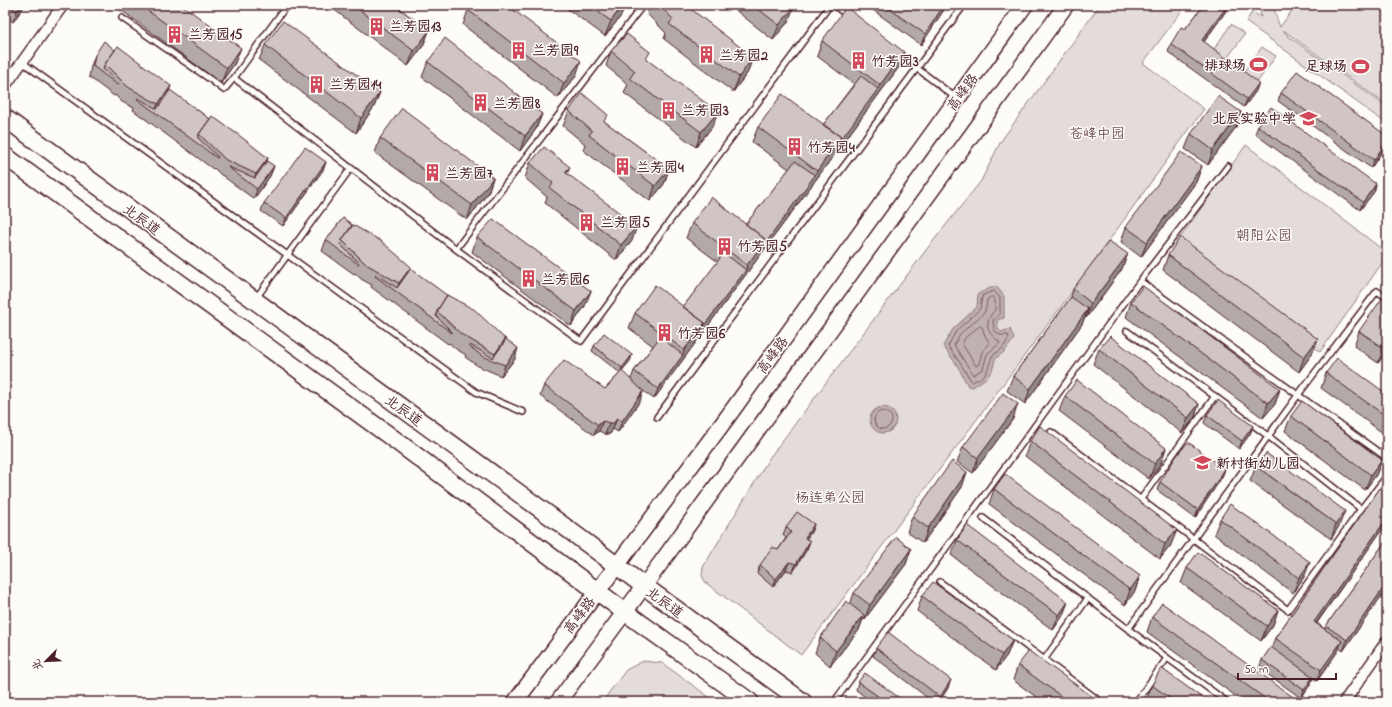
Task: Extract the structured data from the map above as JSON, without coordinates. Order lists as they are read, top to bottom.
{
  "streets": {
    "main road": ["高峰路", "北辰道"]
  },
  "crossings": [
    ["高峰路", "北辰道"]
  ],
  "parks": ["苍峰中园", "朝阳公园", "杨连弟公园"],
  "places": {
    "building": [
      "兰芳园13",
      "兰芳园15",
      "兰芳园9",
      "兰芳园2",
      "竹芳园3",
      "兰芳园14",
      "兰芳园8",
      "兰芳园3",
      "竹芳园4",
      "兰芳园4",
      "兰芳园7",
      "兰芳园5",
      "竹芳园5",
      "兰芳园6",
      "竹芳园6"
    ],
    "sports": ["排球场", "足球场"],
    "school or university": ["北辰实验中学", "新村街幼儿园"]
  },
  "scale_bar": "50 m",
  "north": "bottom left"
}
